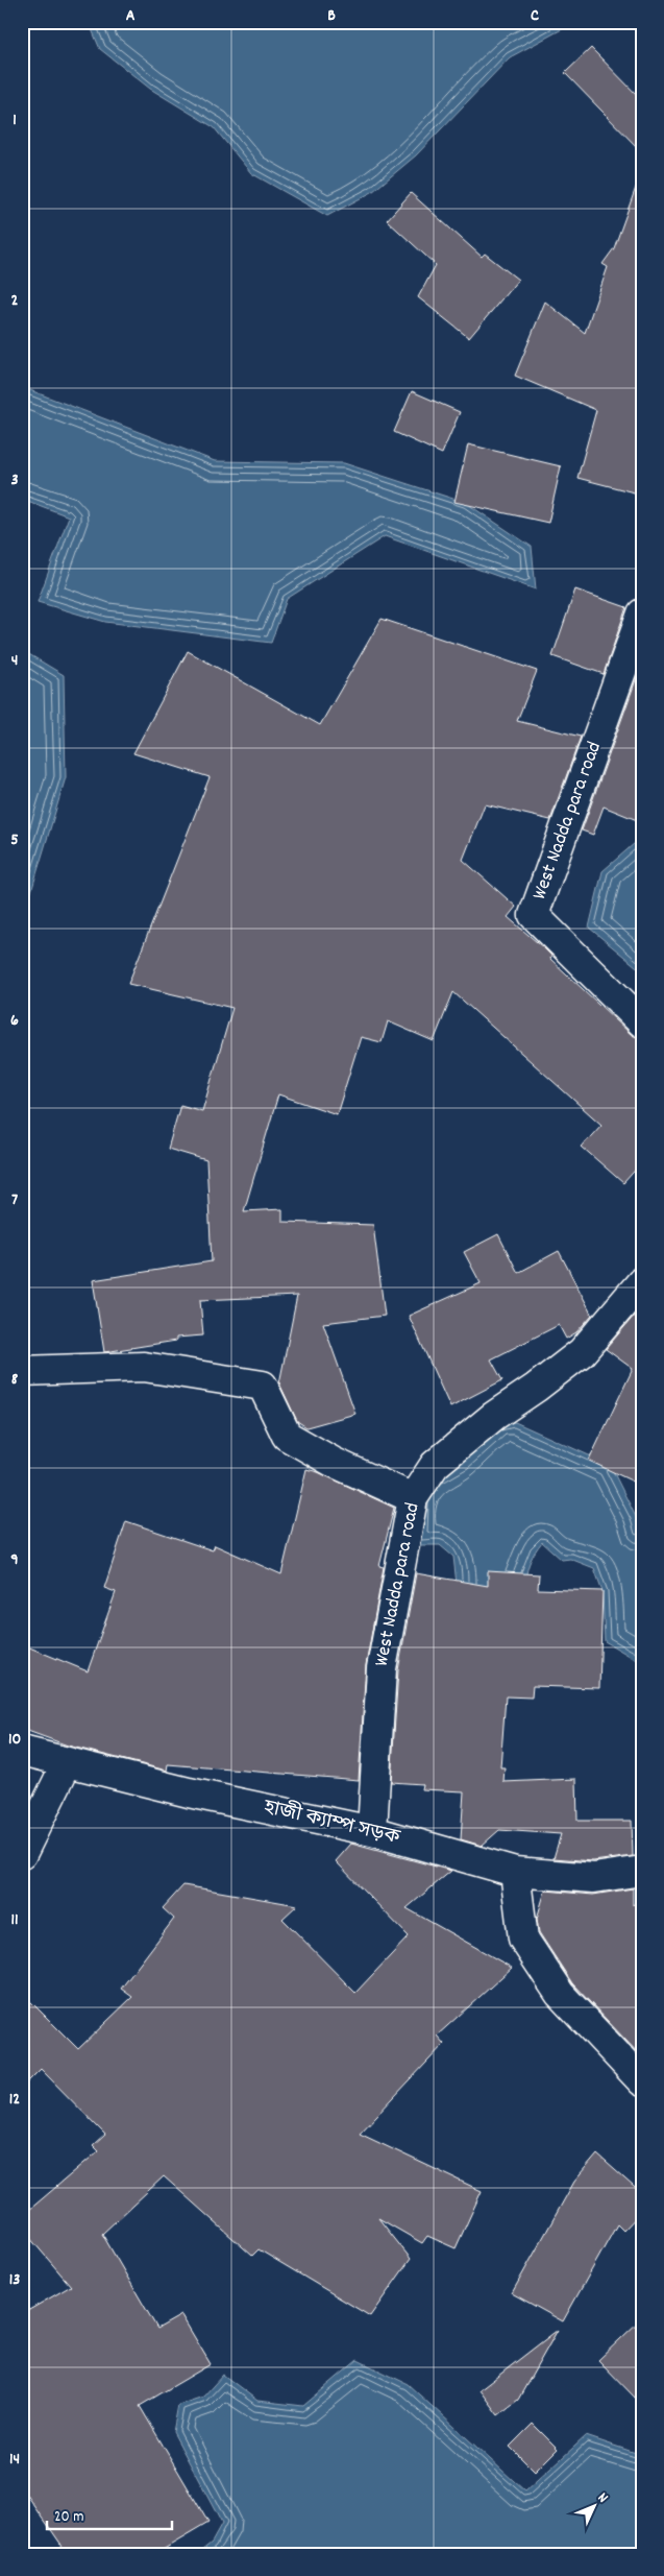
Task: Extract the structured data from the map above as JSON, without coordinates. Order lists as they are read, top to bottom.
{
  "streets": {
    "street": ["West Nadda para road", "হাজী ক্যাম্প সড়ক"]
  },
  "crossings": [
    ["West Nadda para road", "হাজী ক্যাম্প সড়ক"]
  ],
  "scale_bar": "20 m",
  "north": "top right",
  "grid": {
    "columns": ["A", "B", "C"],
    "rows": [
      "1",
      "2",
      "3",
      "4",
      "5",
      "6",
      "7",
      "8",
      "9",
      "10",
      "11",
      "12",
      "13",
      "14"
    ]
  }
}
